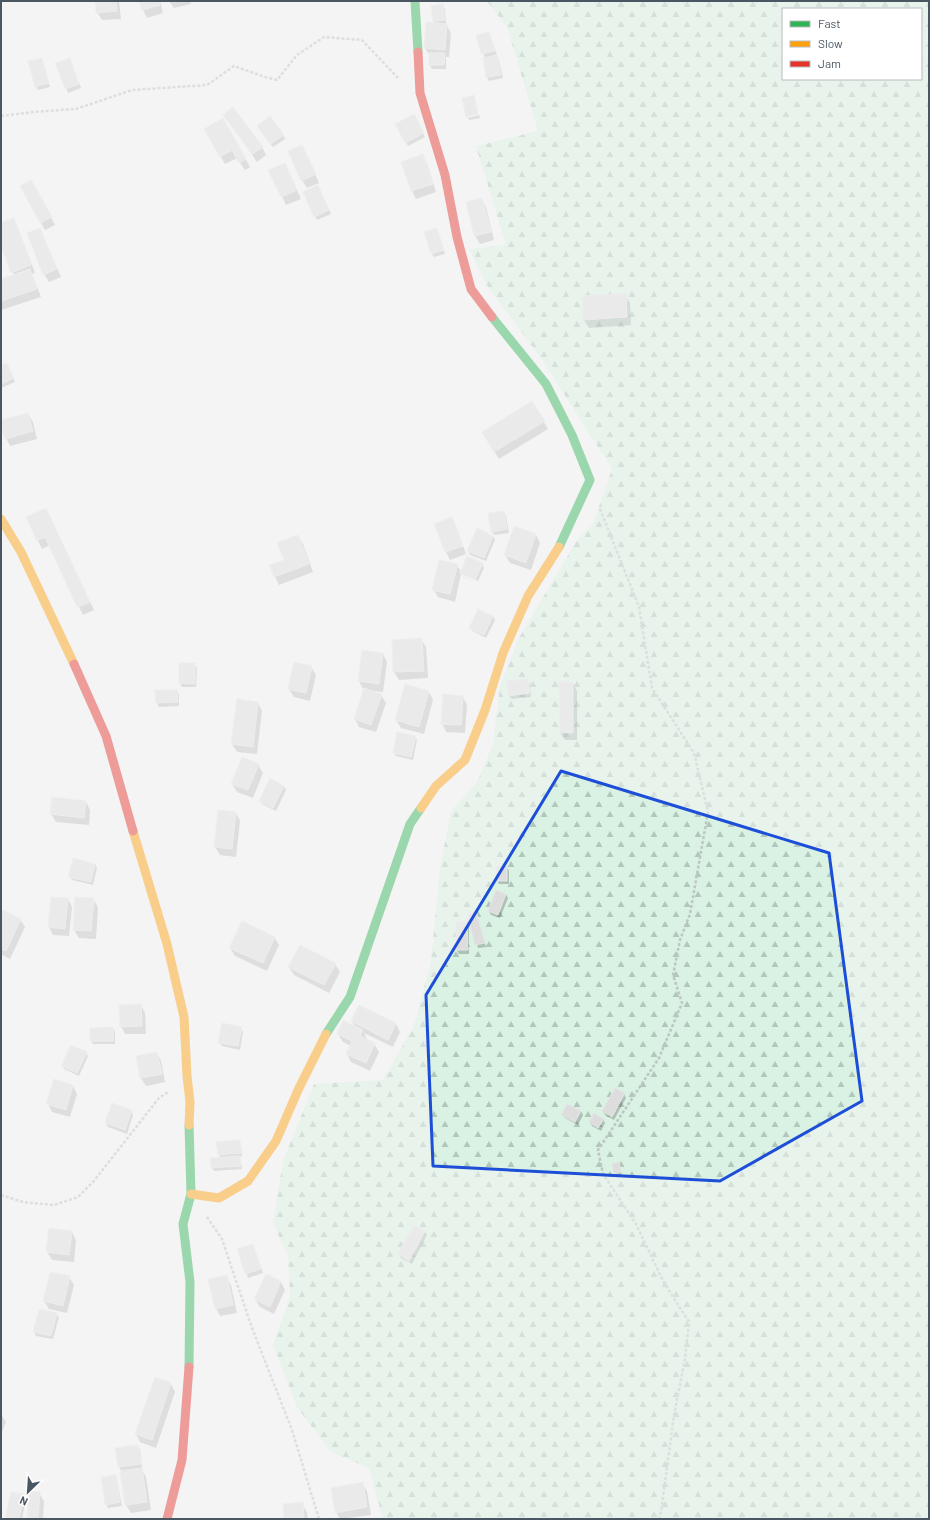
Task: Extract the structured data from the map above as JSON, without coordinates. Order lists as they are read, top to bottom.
{
  "legend": ["Fast", "Slow", "Jam"],
  "north": "bottom left"
}
